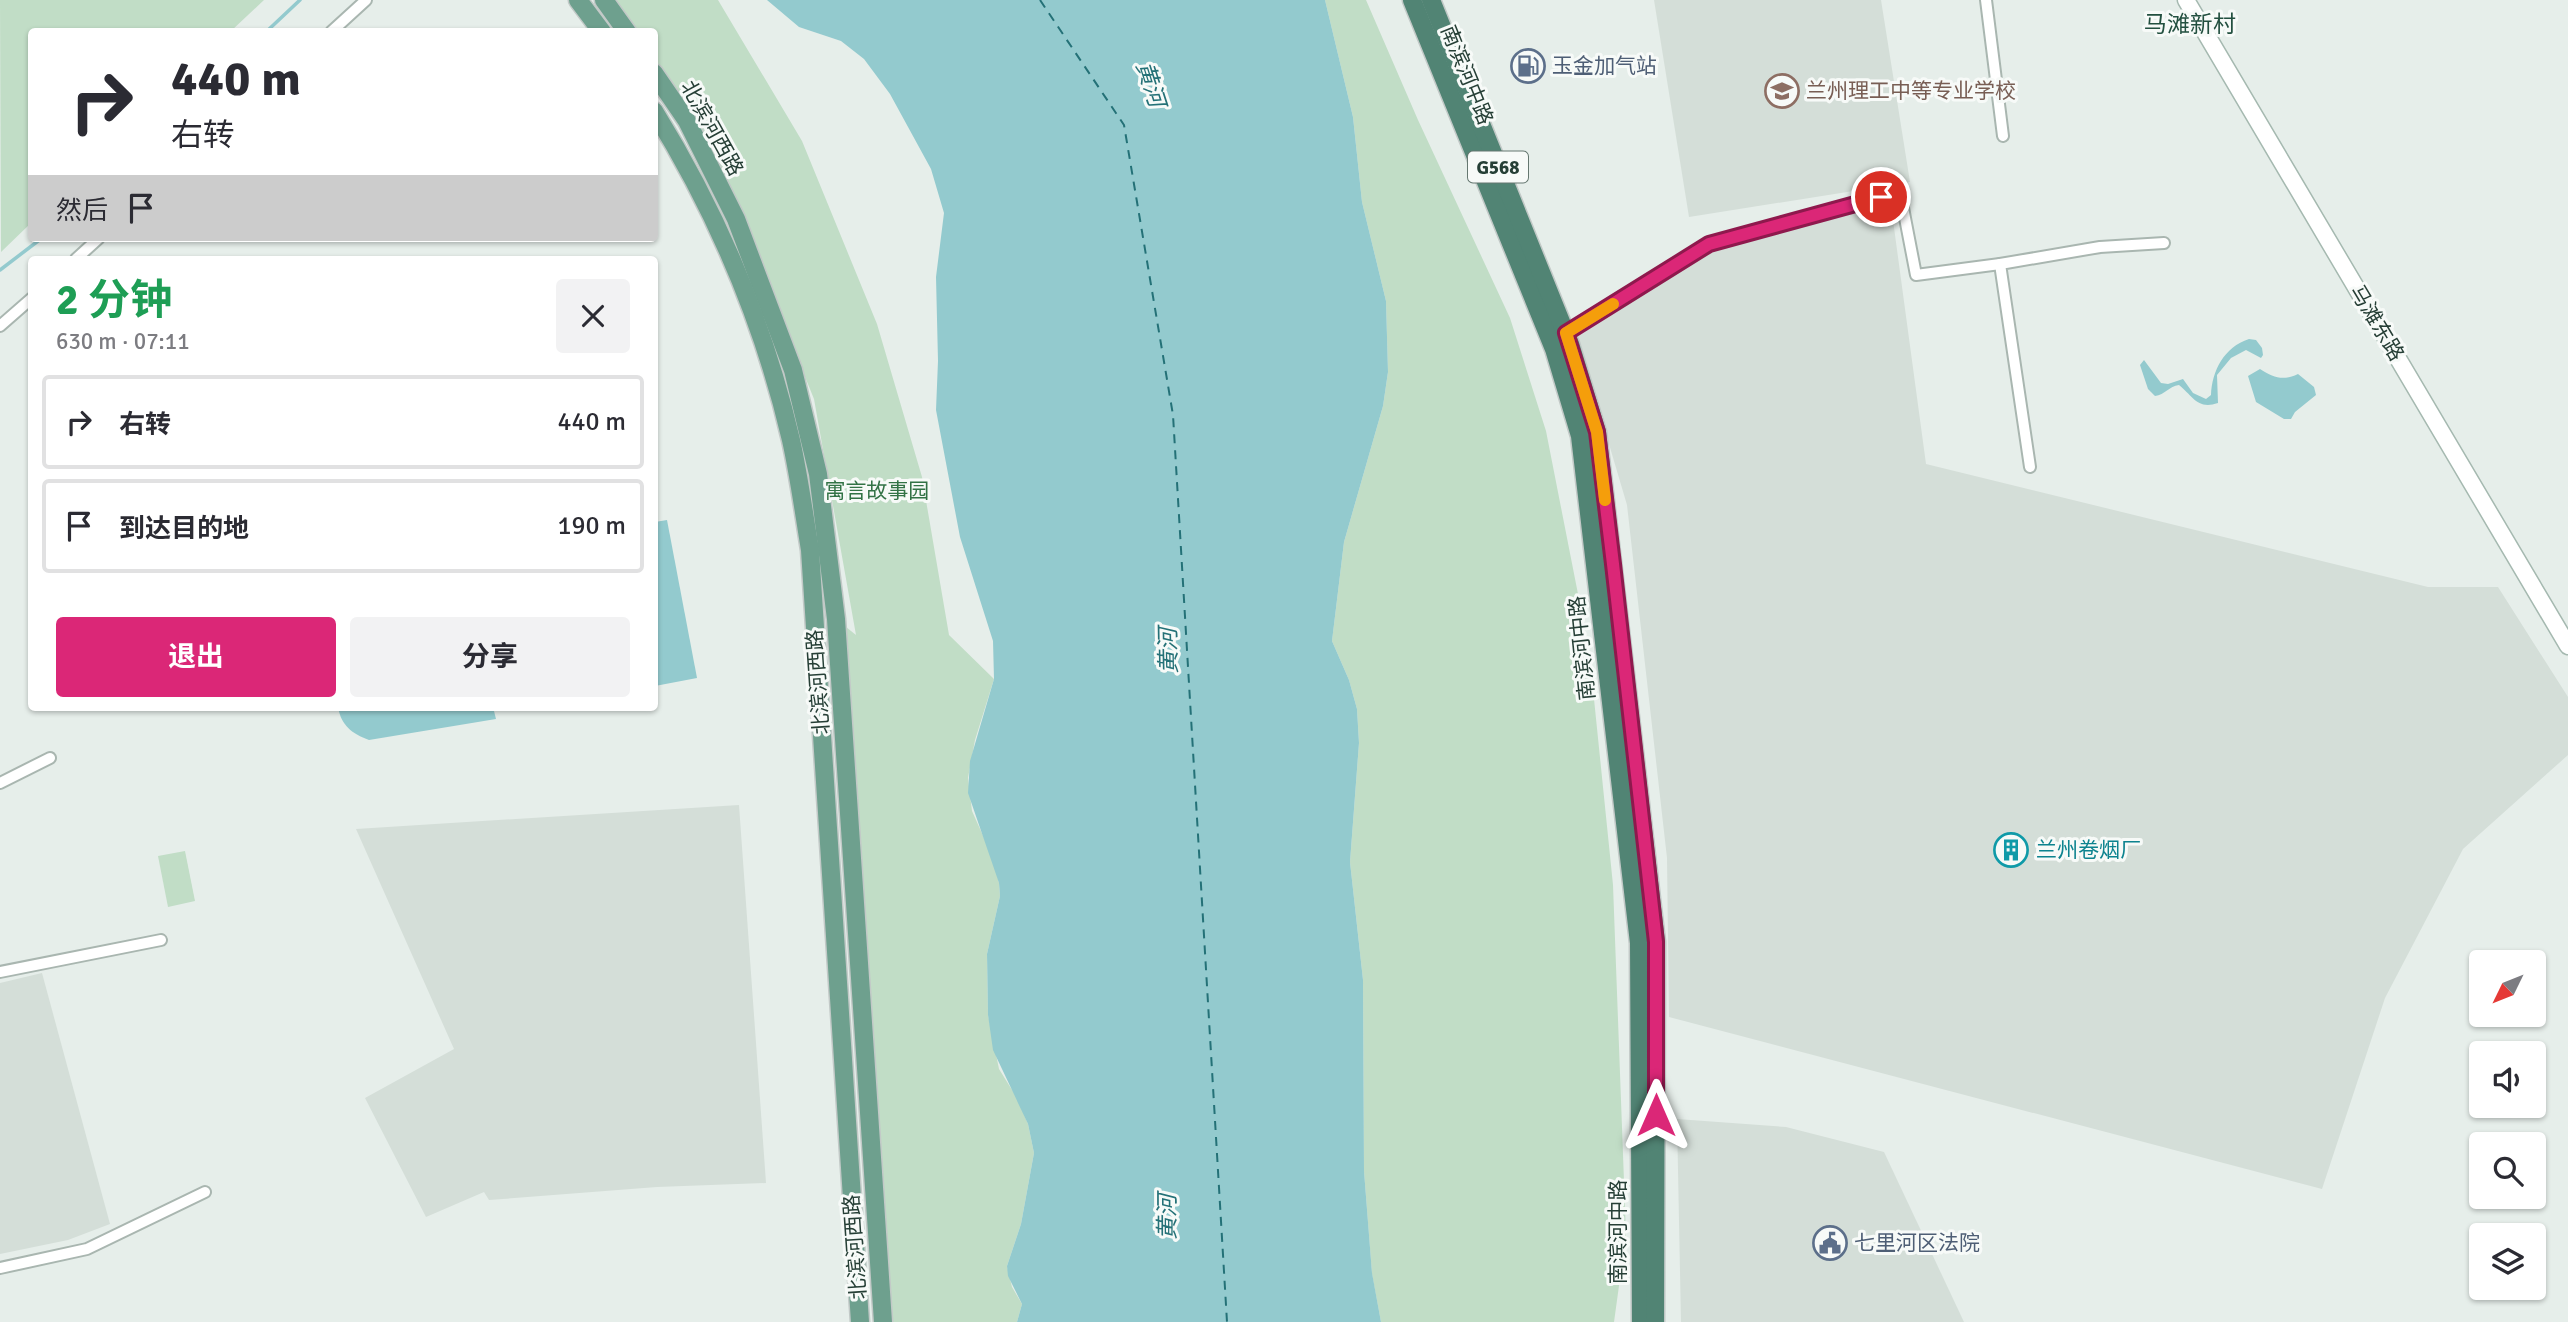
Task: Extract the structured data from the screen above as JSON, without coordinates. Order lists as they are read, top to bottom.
{
  "streets": {
    "highway": ["南滨河中路", "G568"],
    "main road": ["北滨河西路", "马滩东路"]
  },
  "districts": ["马滩新村"],
  "water": ["黄河"],
  "parks": ["寓言故事园"],
  "places": {
    "fuel station": ["玉金加气站"],
    "school or university": ["兰州理工中等专业学校"],
    "building": ["兰州卷烟厂"],
    "public building": ["七里河区法院"]
  },
  "north": "bottom left",
  "page": {
    "turn": ["440 m", "右转"],
    "then": "然后",
    "heading": ["2 分钟", "630 m · 07:11"],
    "list": [
      {
        "name": "右转",
        "value": "440 m"
      },
      {
        "name": "到达目的地",
        "value": "190 m"
      }
    ],
    "buttons": ["退出", "分享"]
  }
}
